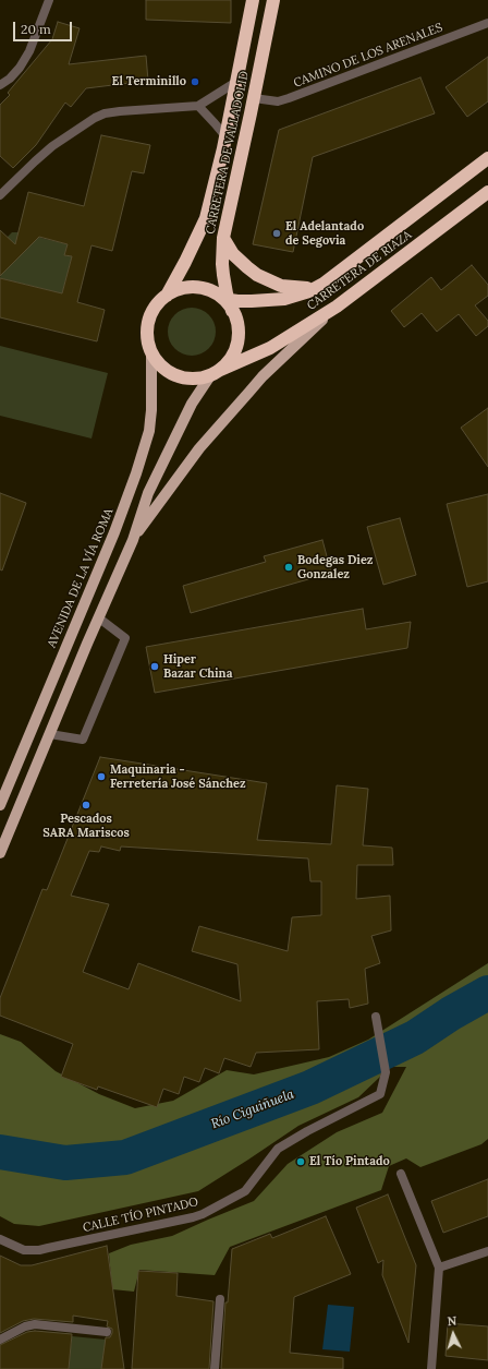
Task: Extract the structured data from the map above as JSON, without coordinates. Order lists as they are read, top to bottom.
{
  "streets": {
    "highway": ["CARRETERA DE VALLADOLID", "CARRETERA DE RIAZA"],
    "main road": ["AVENIDA DE LA VÍA ROMA"],
    "street": ["CAMINO DE LOS ARENALES", "CALLE TÍO PINTADO"]
  },
  "crossings": [
    ["CAMINO DE LOS ARENALES", "CARRETERA DE VALLADOLID"],
    ["CARRETERA DE VALLADOLID", "CARRETERA DE RIAZA"],
    ["CARRETERA DE VALLADOLID", "AVENIDA DE LA VÍA ROMA"],
    ["CARRETERA DE RIAZA", "AVENIDA DE LA VÍA ROMA"]
  ],
  "water": ["Río Ciguiñuela"],
  "places": [
    "El Terminillo",
    "El Adelantado de Segovia",
    "Bodegas Diez Gonzalez",
    "Hiper Bazar China",
    "Maquinaria - Ferretería José Sánchez",
    "Pescados SARA Mariscos",
    "El Tío Pintado"
  ],
  "scale_bar": "20 m",
  "north": "top"
}
